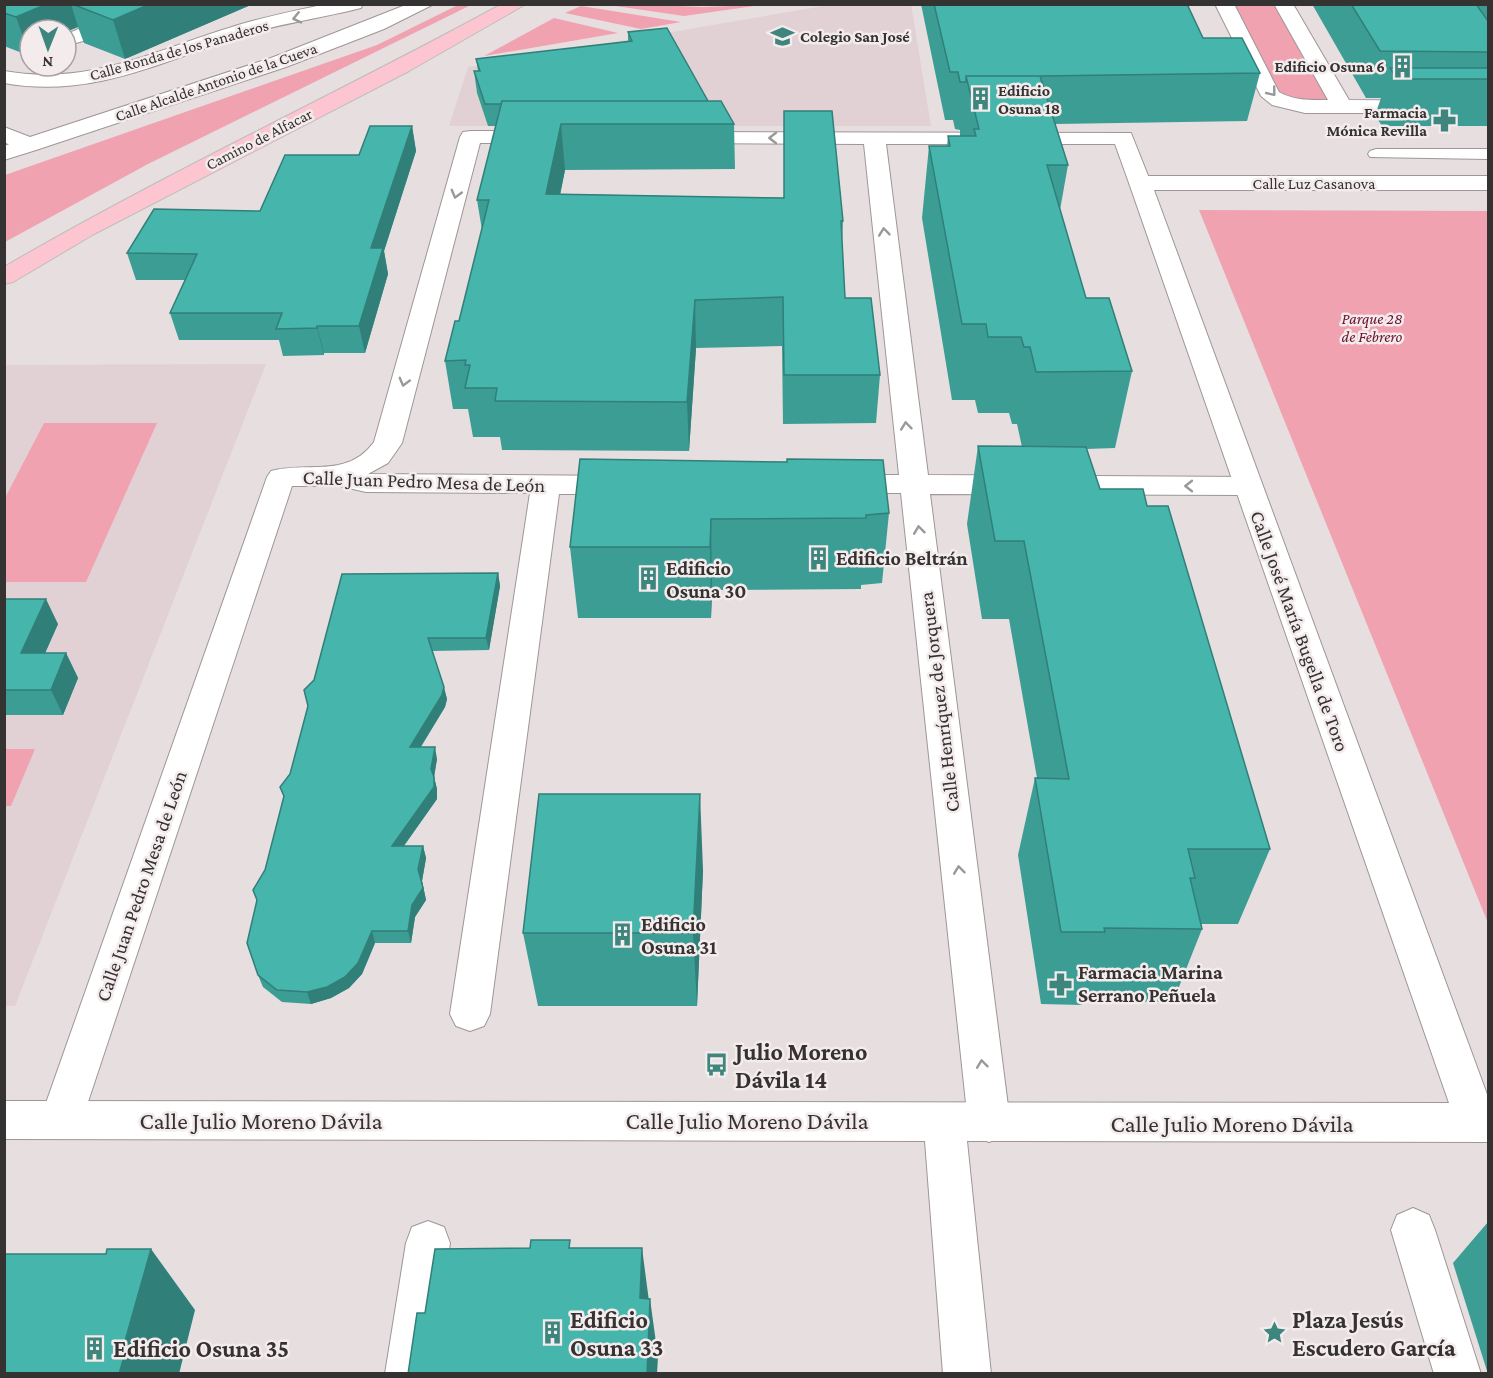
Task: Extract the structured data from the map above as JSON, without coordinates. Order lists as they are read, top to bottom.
{
  "streets": {
    "main road": ["Camino de Alfacar"],
    "street": [
      "Calle Ronda de los Panaderos",
      "Calle Alcalde Antonio de la Cueva",
      "Calle Luz Casanova",
      "Calle Juan Pedro Mesa de León",
      "Calle José María Bugella de Toro",
      "Calle Henríquez de Jorquera",
      "Calle Julio Moreno Dávila"
    ]
  },
  "crossings": [
    ["Calle Luz Casanova", "Calle José María Bugella de Toro"],
    ["Calle Juan Pedro Mesa de León", "Calle Julio Moreno Dávila"],
    ["Calle José María Bugella de Toro", "Calle Henríquez de Jorquera"],
    ["Calle José María Bugella de Toro", "Calle Julio Moreno Dávila"],
    ["Calle Henríquez de Jorquera", "Calle Julio Moreno Dávila"]
  ],
  "one_way": ["Calle Ronda de los Panaderos", "Calle Henríquez de Jorquera"],
  "parks": ["Parque 28 de Febrero"],
  "places": {
    "school or university": ["Colegio San José"],
    "building": [
      "Edificio Osuna 6",
      "Edificio Osuna 18",
      "Edificio Beltrán",
      "Edificio Osuna 30",
      "Edificio Osuna 31",
      "Edificio Osuna 33",
      "Edificio Osuna 35"
    ],
    "pharmacy": ["Farmacia Mónica Revilla", "Farmacia Marina Serrano Peñuela"],
    "bus stop": ["Julio Moreno Dávila 14"],
    "place": ["Plaza Jesús Escudero García"]
  },
  "north": "bottom"
}
